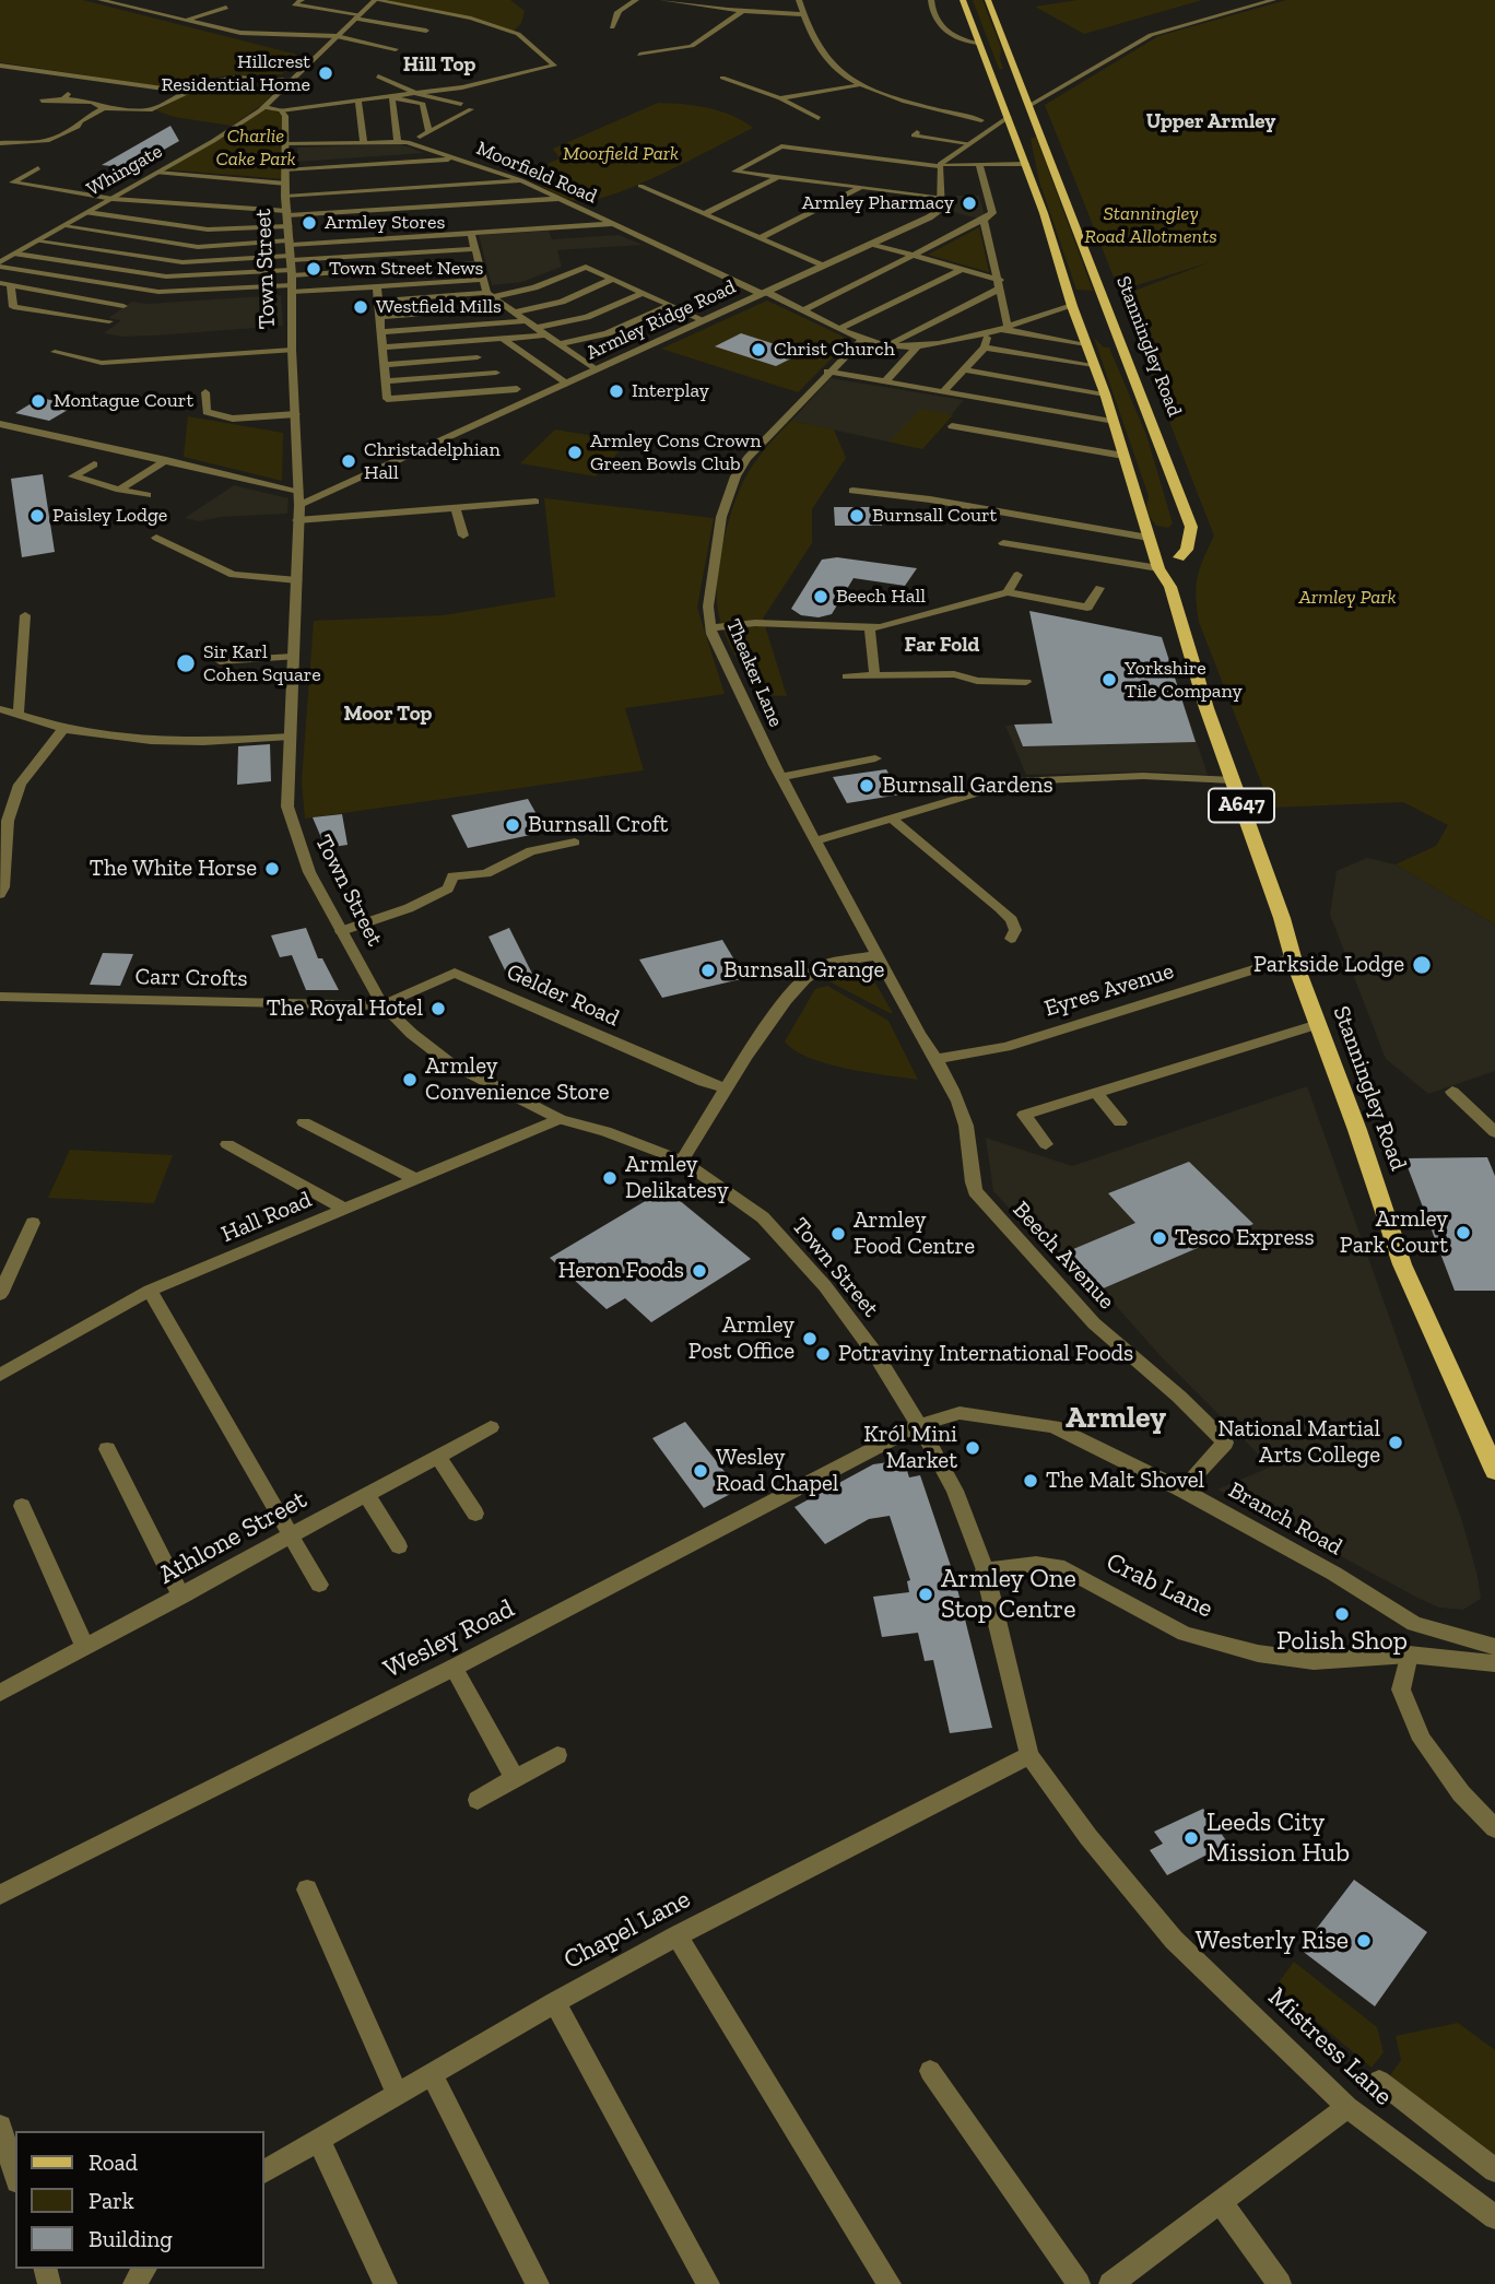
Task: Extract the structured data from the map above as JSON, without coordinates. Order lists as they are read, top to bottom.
{
  "streets": {
    "main road": ["Stanningley Road", "A647"],
    "street": [
      "Whingate",
      "Moorfield Road",
      "Town Street",
      "Armley Ridge Road",
      "Theaker Lane",
      "Carr Crofts",
      "Eyres Avenue",
      "Gelder Road",
      "Hall Road",
      "Beech Avenue",
      "Branch Road",
      "Athlone Street",
      "Crab Lane",
      "Wesley Road",
      "Chapel Lane",
      "Mistress Lane"
    ]
  },
  "crossings": [
    ["Moorfield Road", "Town Street"],
    ["Moorfield Road", "Armley Ridge Road"],
    ["Moorfield Road", "Stanningley Road"],
    ["Moorfield Road", "Theaker Lane"],
    ["Town Street", "Armley Ridge Road"],
    ["Town Street", "Carr Crofts"],
    ["Town Street", "Gelder Road"],
    ["Town Street", "Hall Road"],
    ["Town Street", "Branch Road"],
    ["Town Street", "Crab Lane"],
    ["Town Street", "Wesley Road"],
    ["Town Street", "Chapel Lane"],
    ["Town Street", "Mistress Lane"],
    ["Stanningley Road", "Eyres Avenue"],
    ["Theaker Lane", "Eyres Avenue"],
    ["Theaker Lane", "Beech Avenue"],
    ["Carr Crofts", "Gelder Road"],
    ["Eyres Avenue", "Beech Avenue"],
    ["Beech Avenue", "Branch Road"],
    ["Branch Road", "Wesley Road"],
    ["Chapel Lane", "Mistress Lane"]
  ],
  "districts": [
    "Hill Top",
    "Upper Armley",
    "Far Fold",
    "Moor Top",
    "Armley"
  ],
  "parks": [
    "Charlie Cake Park",
    "Moorfield Park",
    "Stanningley Road Allotments",
    "Armley Park"
  ],
  "places": [
    "Hillcrest Residential Home",
    "Armley Pharmacy",
    "Armley Stores",
    "Town Street News",
    "Westfield Mills",
    "Christ Church",
    "Interplay",
    "Montague Court",
    "Armley Cons Crown Green Bowls Club",
    "Christadelphian Hall",
    "Paisley Lodge",
    "Burnsall Court",
    "Beech Hall",
    "Sir Karl Cohen Square",
    "Yorkshire Tile Company",
    "Burnsall Gardens",
    "Burnsall Croft",
    "The White Horse",
    "Parkside Lodge",
    "Burnsall Grange",
    "The Royal Hotel",
    "Armley Convenience Store",
    "Armley Delikatesy",
    "Armley Park Court",
    "Armley Food Centre",
    "Tesco Express",
    "Heron Foods",
    "Armley Post Office",
    "Potraviny International Foods",
    "National Martial Arts College",
    "Król Mini Market",
    "Wesley Road Chapel",
    "The Malt Shovel",
    "Armley One Stop Centre",
    "Polish Shop",
    "Leeds City Mission Hub",
    "Westerly Rise"
  ],
  "legend": ["Road", "Park", "Building"]
}
